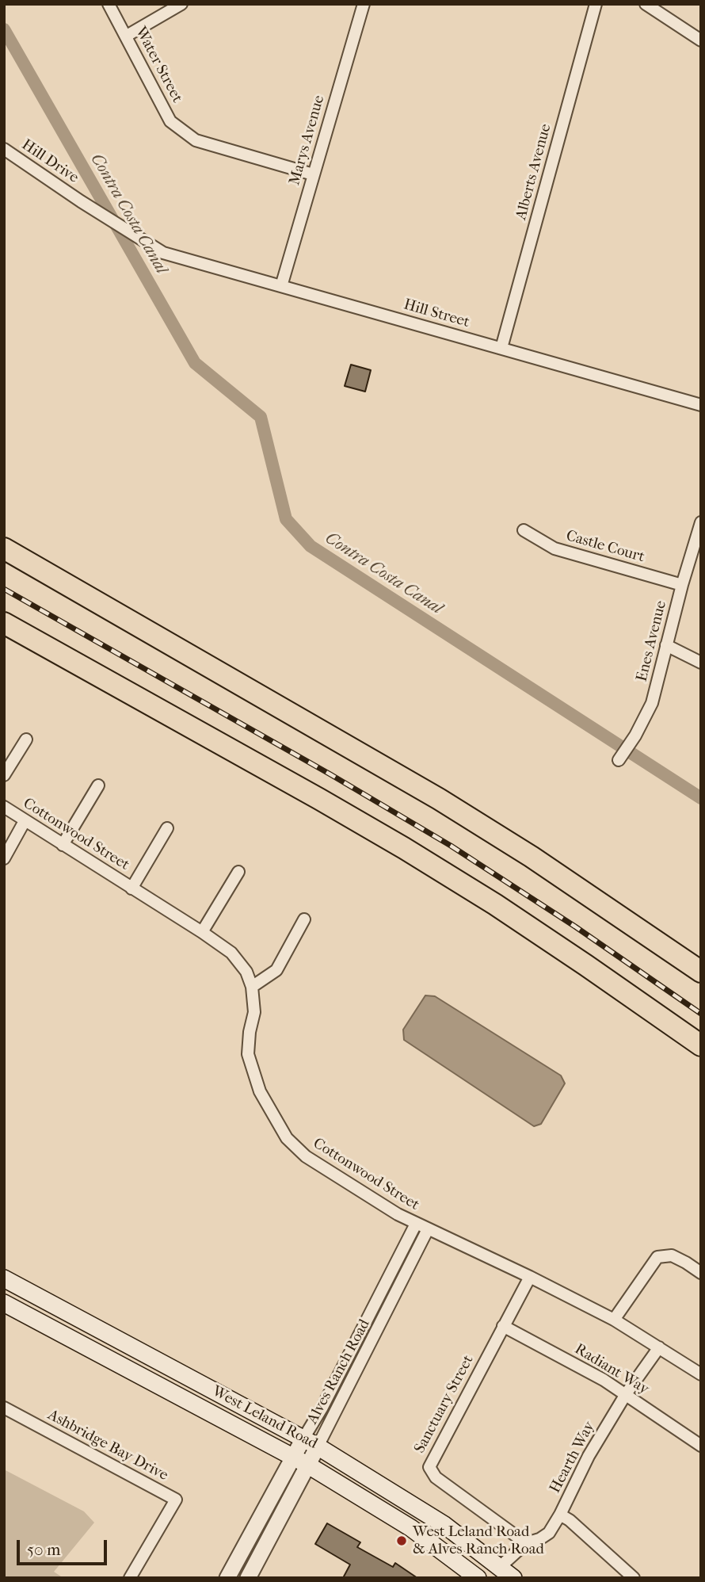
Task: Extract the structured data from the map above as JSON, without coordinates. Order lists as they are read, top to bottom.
{
  "streets": {
    "main road": ["West Leland Road"],
    "street": [
      "Water Street",
      "Marys Avenue",
      "Hill Drive",
      "Alberts Avenue",
      "Hill Street",
      "Castle Court",
      "Enes Avenue",
      "Cottonwood Street",
      "Radiant Way",
      "Alves Ranch Road",
      "Sanctuary Street",
      "Ashbridge Bay Drive",
      "Hearth Way"
    ]
  },
  "crossings": [
    ["Water Street", "Marys Avenue"],
    ["Marys Avenue", "Hill Street"],
    ["Hill Drive", "Hill Street"],
    ["Alberts Avenue", "Hill Street"],
    ["Castle Court", "Enes Avenue"],
    ["Cottonwood Street", "Alves Ranch Road"],
    ["Cottonwood Street", "Sanctuary Street"],
    ["Cottonwood Street", "Hearth Way"],
    ["Radiant Way", "Sanctuary Street"],
    ["Radiant Way", "Hearth Way"],
    ["Alves Ranch Road", "West Leland Road"],
    ["Sanctuary Street", "Hearth Way"],
    ["West Leland Road", "Hearth Way"]
  ],
  "water": ["Contra Costa Canal"],
  "places": ["West Leland Road & Alves Ranch Road"],
  "scale_bar": "50 m"
}
